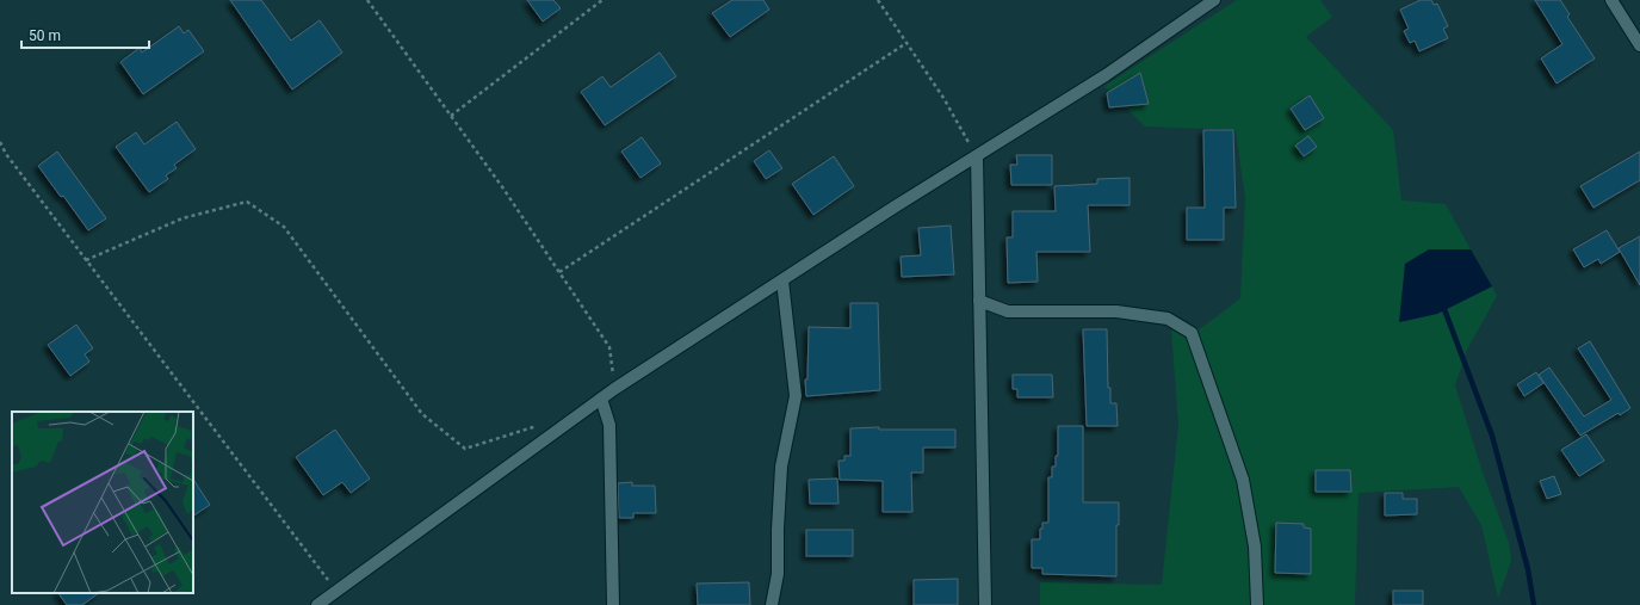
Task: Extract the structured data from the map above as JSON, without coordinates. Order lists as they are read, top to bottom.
{
  "scale_bar": "50 m"
}
